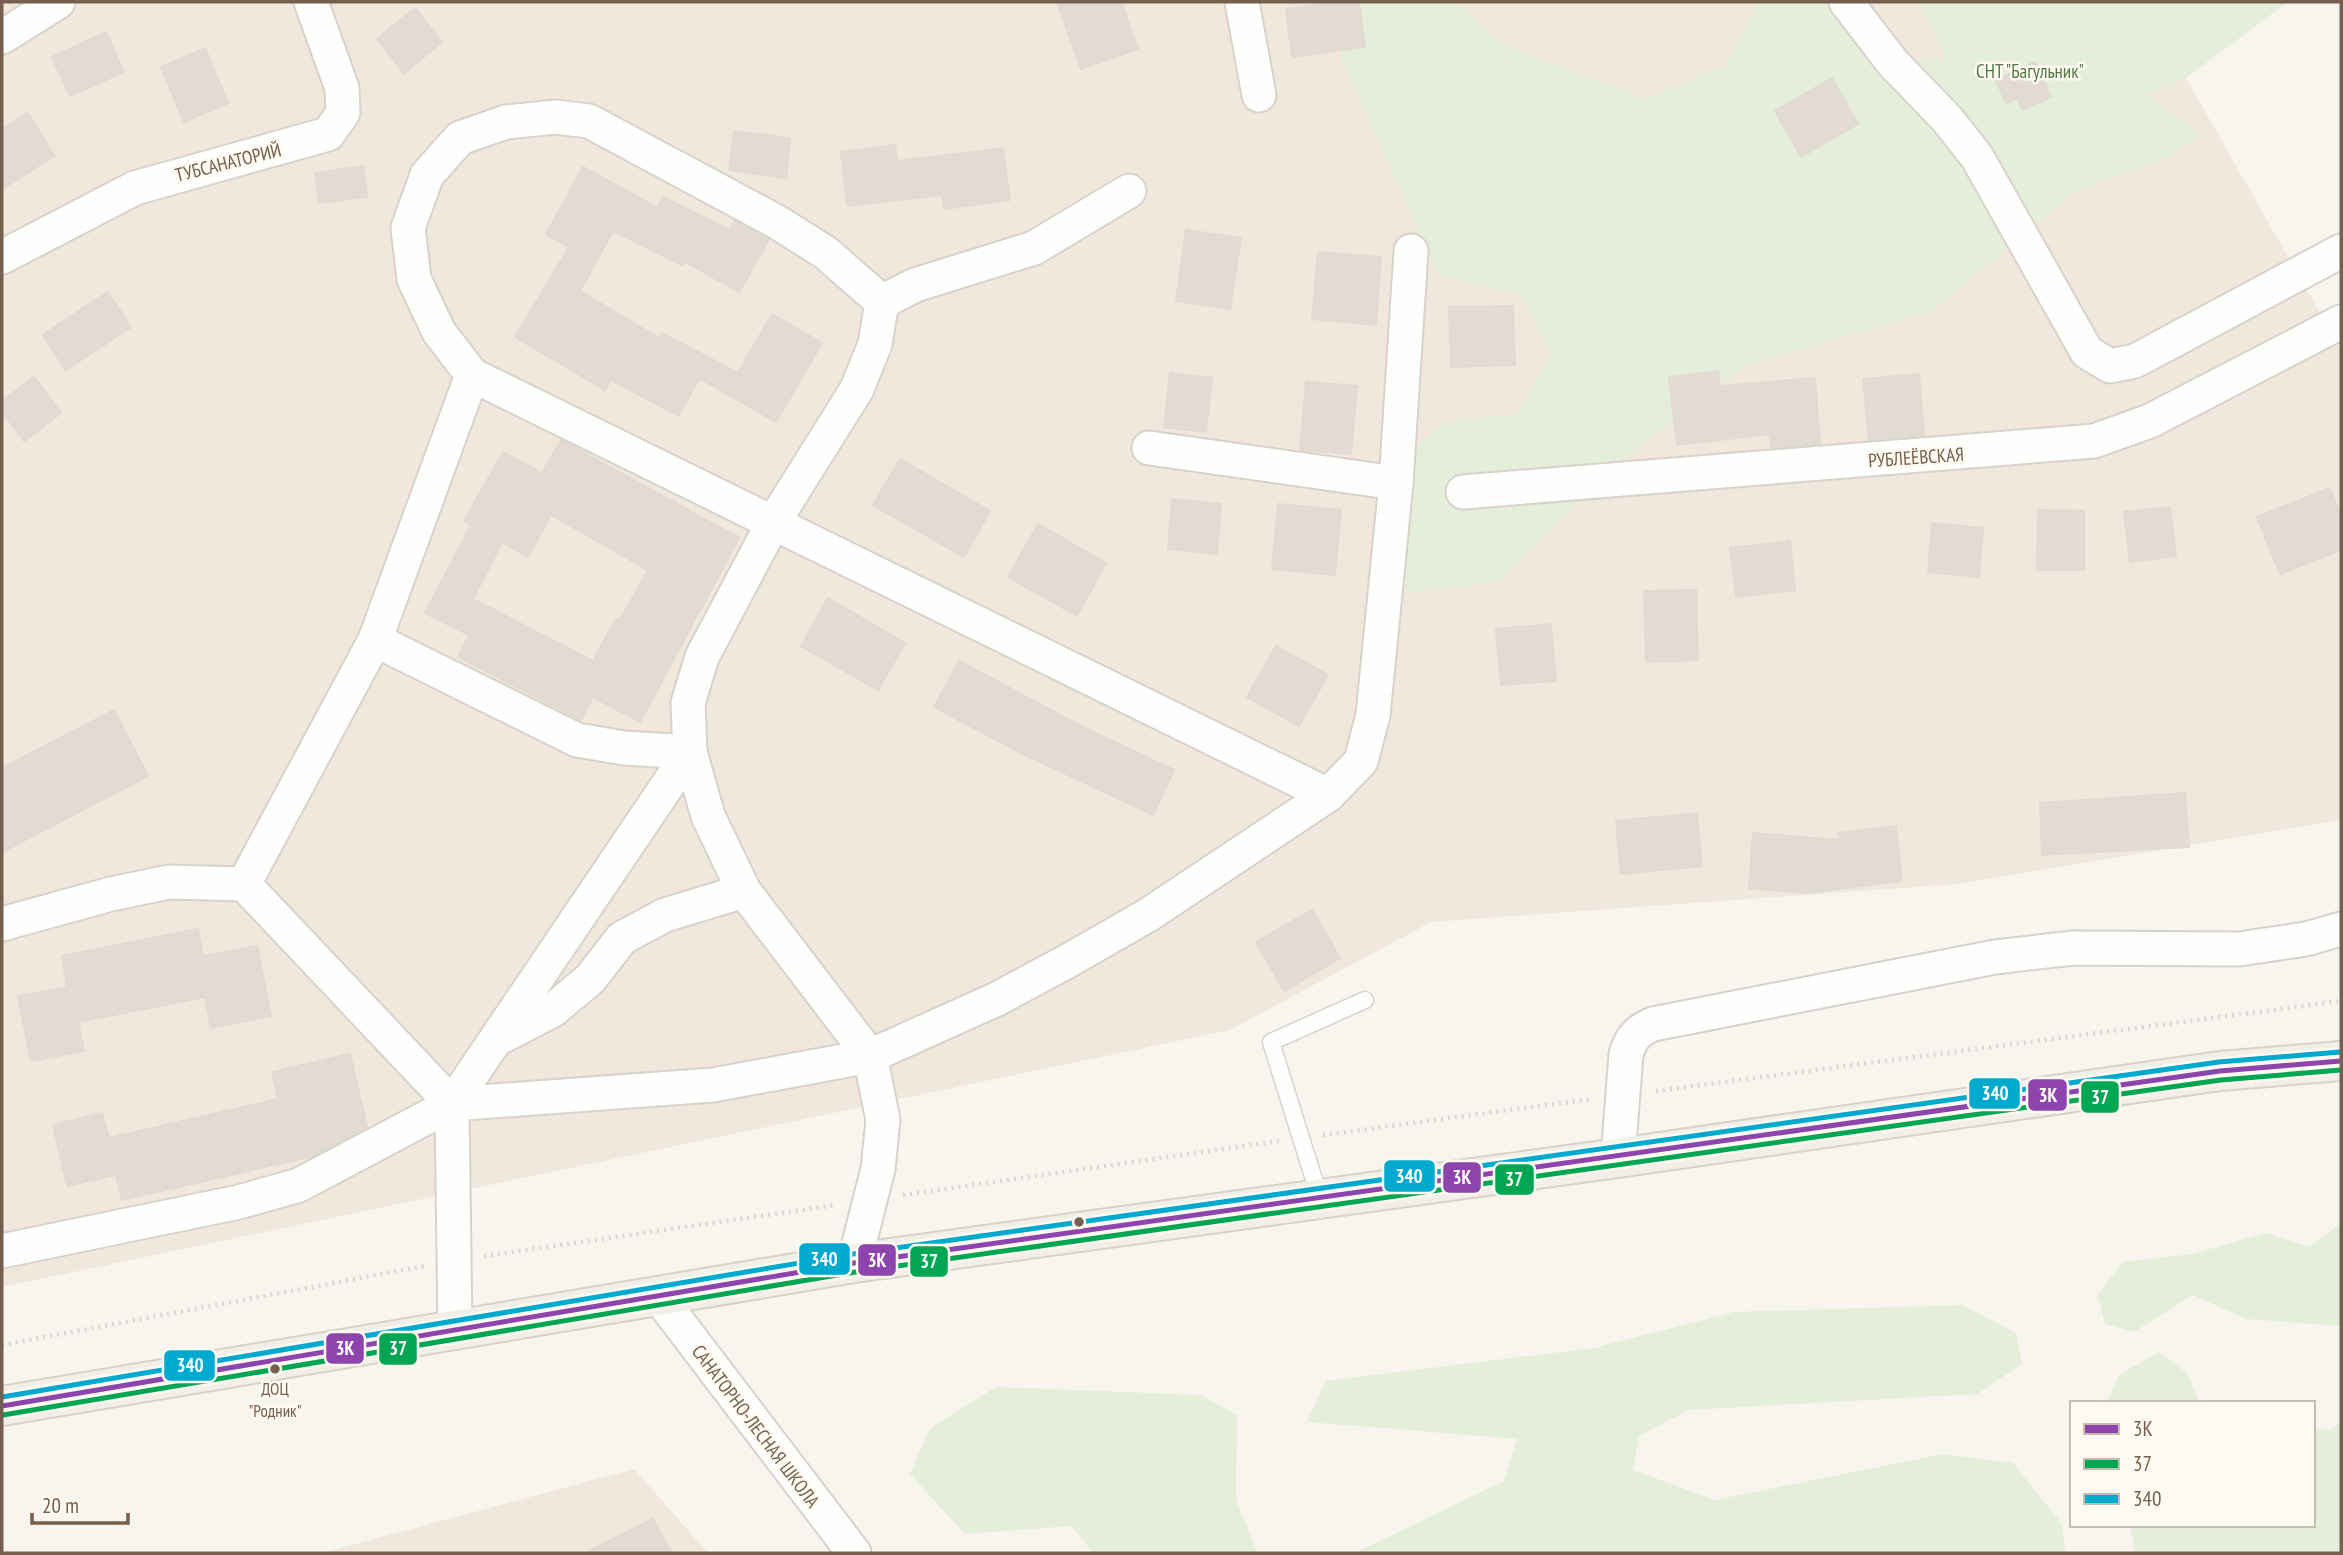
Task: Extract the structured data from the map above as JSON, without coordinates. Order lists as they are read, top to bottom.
{
  "streets": {
    "street": ["ТУБСАНАТОРИЙ", "РУБЛЕЁВСКАЯ", "САНАТОРНО-ЛЕСНАЯ ШКОЛА"]
  },
  "parks": ["СНТ \"Багульник\""],
  "places": ["ДОЦ \"Родник\""],
  "lines": ["transit line 340", "transit line 3К", "transit line 37"],
  "legend": ["3К", "37", "340"],
  "scale_bar": "20 m"
}
